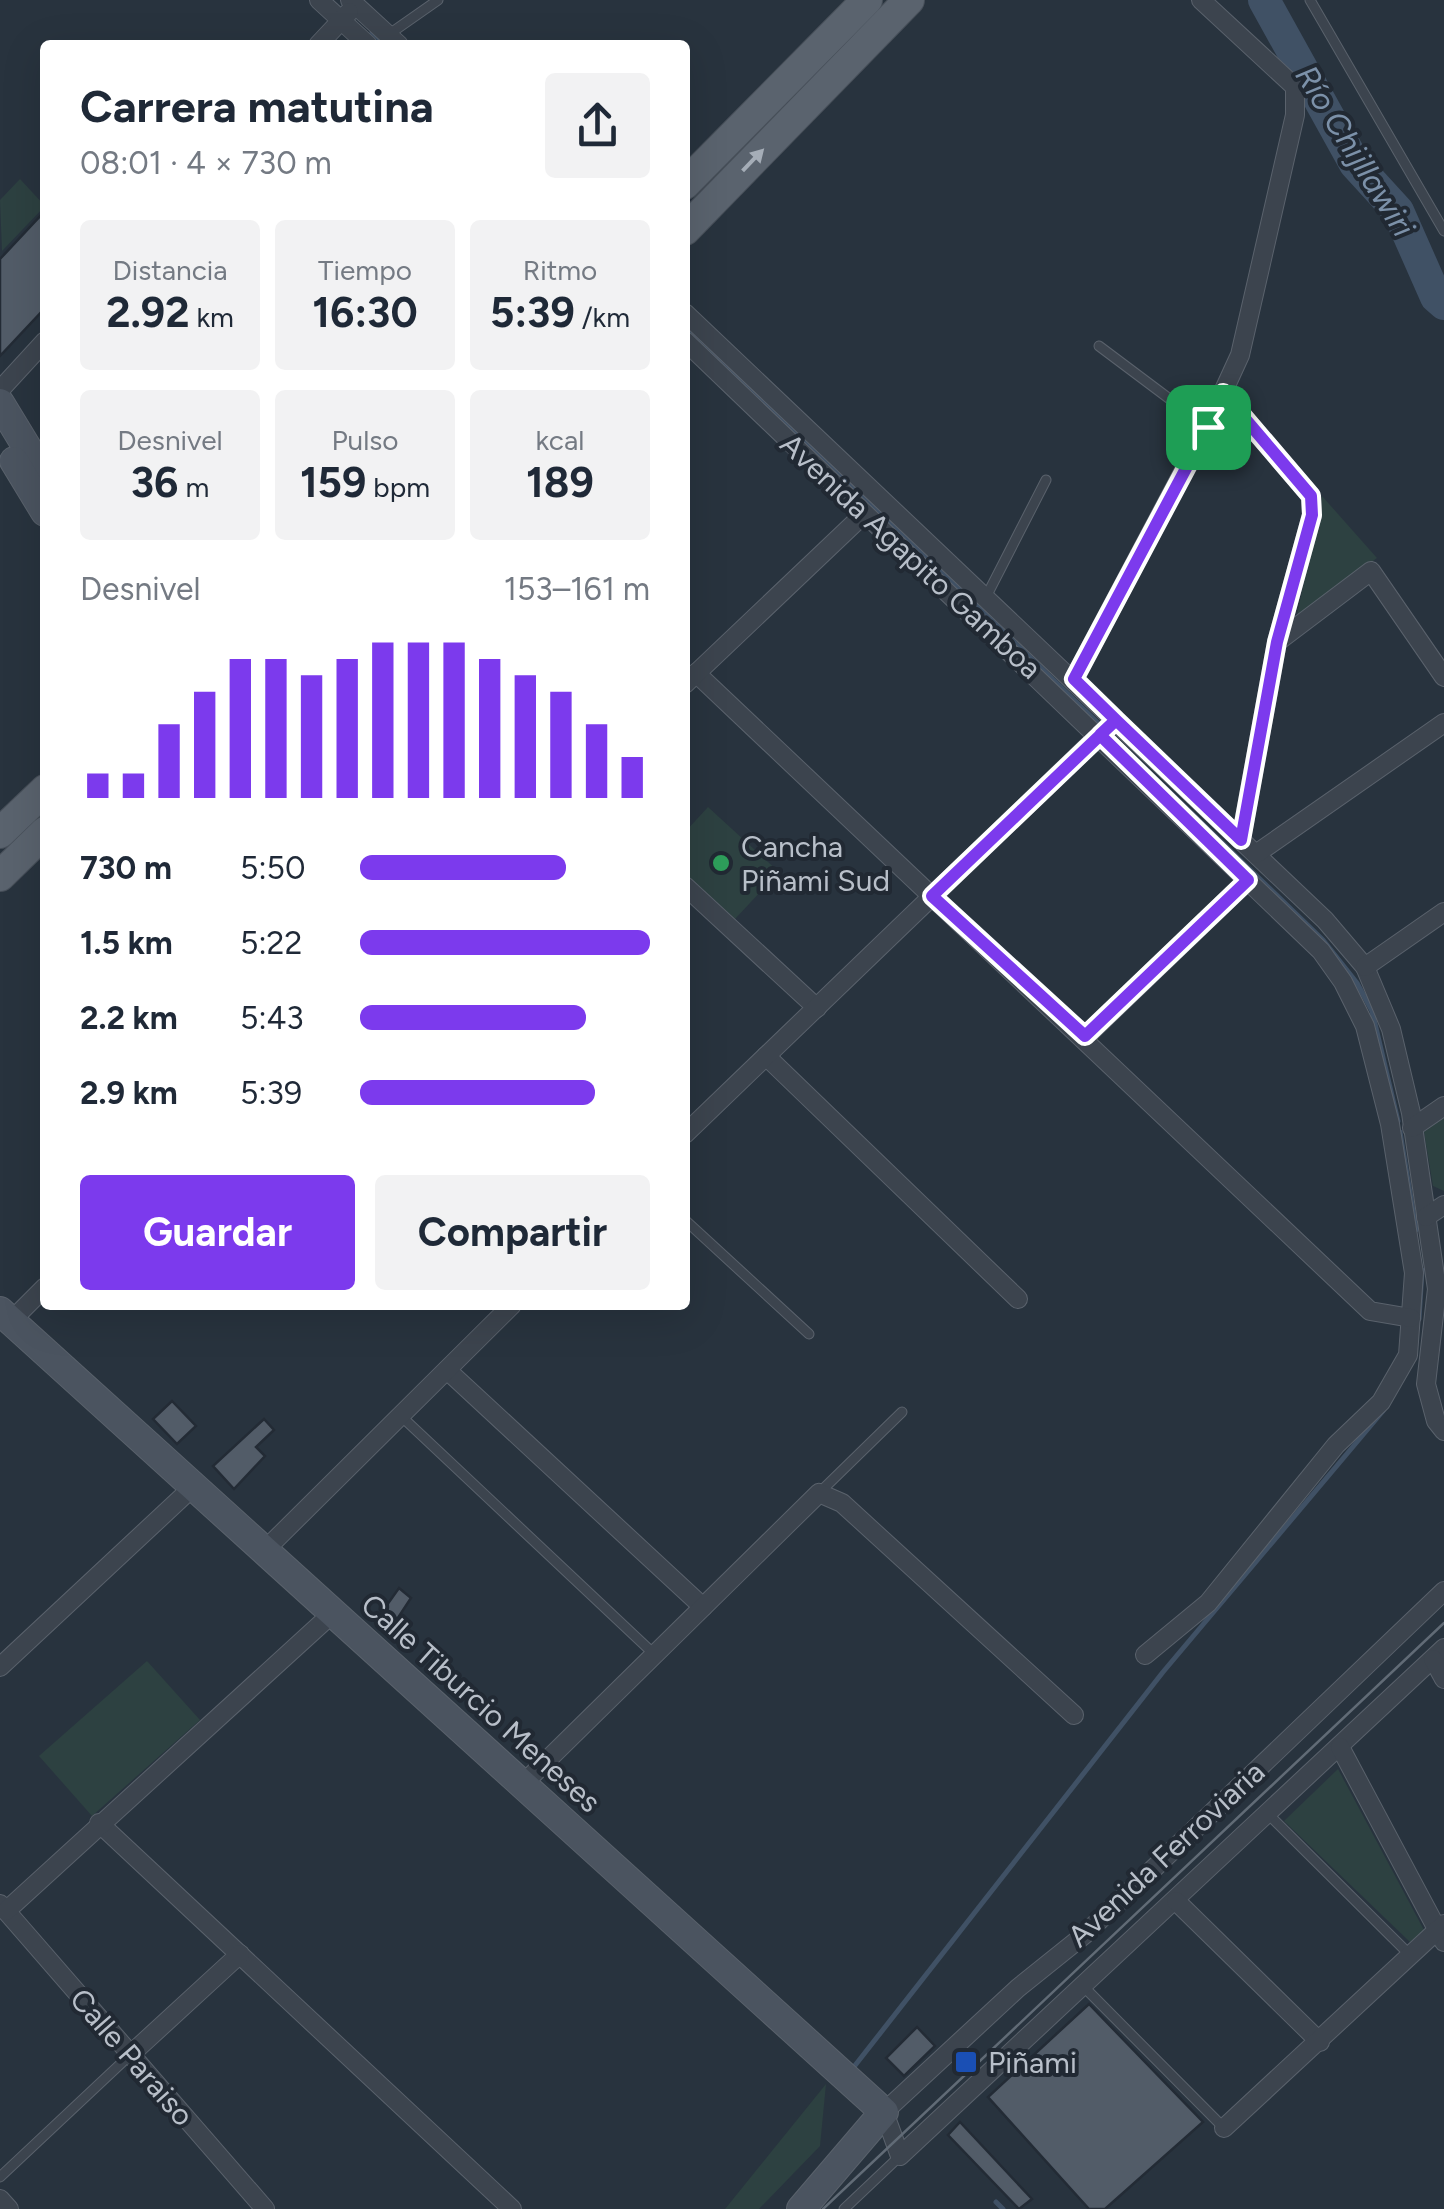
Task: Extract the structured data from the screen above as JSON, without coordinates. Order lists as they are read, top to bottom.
{
  "streets": {
    "street": [
      "Avenida Agapito Gamboa",
      "Calle Tiburcio Meneses",
      "Avenida Ferroviaria",
      "Calle Paraiso"
    ]
  },
  "crossings": [
    ["Calle Tiburcio Meneses", "Avenida Ferroviaria"]
  ],
  "water": ["Río Chijllawiri"],
  "places": {
    "other": ["Cancha Piñami Sud"],
    "transit": ["Piñami"]
  },
  "page": {
    "heading": ["Carrera matutina", "08:01 · 4 × 730 m"],
    "stats": [
      ["Distancia", "2.92 km"],
      ["Tiempo", "16:30"],
      ["Ritmo", "5:39 /km"],
      ["Desnivel", "36 m"],
      ["Pulso", "159 bpm"],
      ["kcal", "189"]
    ],
    "chart": ["Desnivel", "153–161 m"],
    "list": [
      {
        "name": "730 m",
        "note": "5:50"
      },
      {
        "name": "1.5 km",
        "note": "5:22"
      },
      {
        "name": "2.2 km",
        "note": "5:43"
      },
      {
        "name": "2.9 km",
        "note": "5:39"
      }
    ],
    "buttons": ["Guardar", "Compartir"]
  }
}
